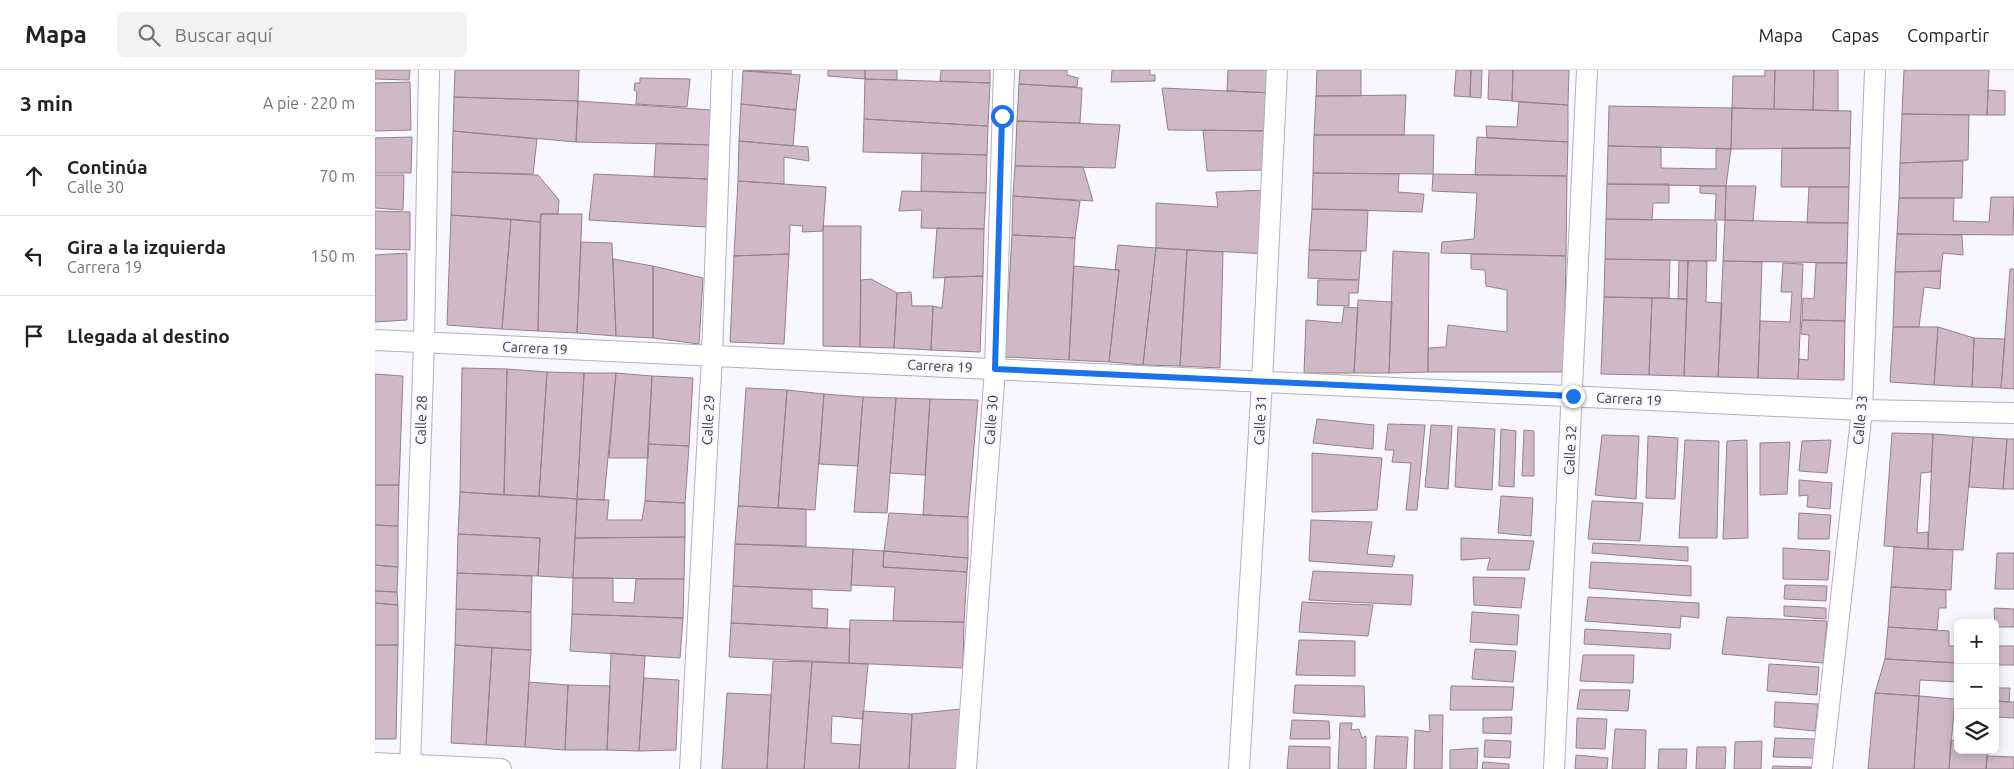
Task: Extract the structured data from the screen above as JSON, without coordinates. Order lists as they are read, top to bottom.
{
  "streets": {
    "street": [
      "Carrera 19",
      "Calle 28",
      "Calle 29",
      "Calle 30",
      "Calle 31",
      "Calle 33",
      "Calle 32"
    ]
  },
  "crossings": [
    ["Carrera 19", "Calle 28"],
    ["Carrera 19", "Calle 29"],
    ["Carrera 19", "Calle 30"],
    ["Carrera 19", "Calle 31"],
    ["Carrera 19", "Calle 33"],
    ["Carrera 19", "Calle 32"]
  ],
  "page": {
    "header": "Mapa",
    "search": "Buscar aquí",
    "nav": ["Mapa", "Capas", "Compartir"],
    "heading": ["3 min", "A pie · 220 m"],
    "list": [
      ["Continúa", "Calle 30", "70 m"],
      ["Gira a la izquierda", "Carrera 19", "150 m"],
      "Llegada al destino"
    ],
    "map_buttons": ["+", "−"]
  }
}
